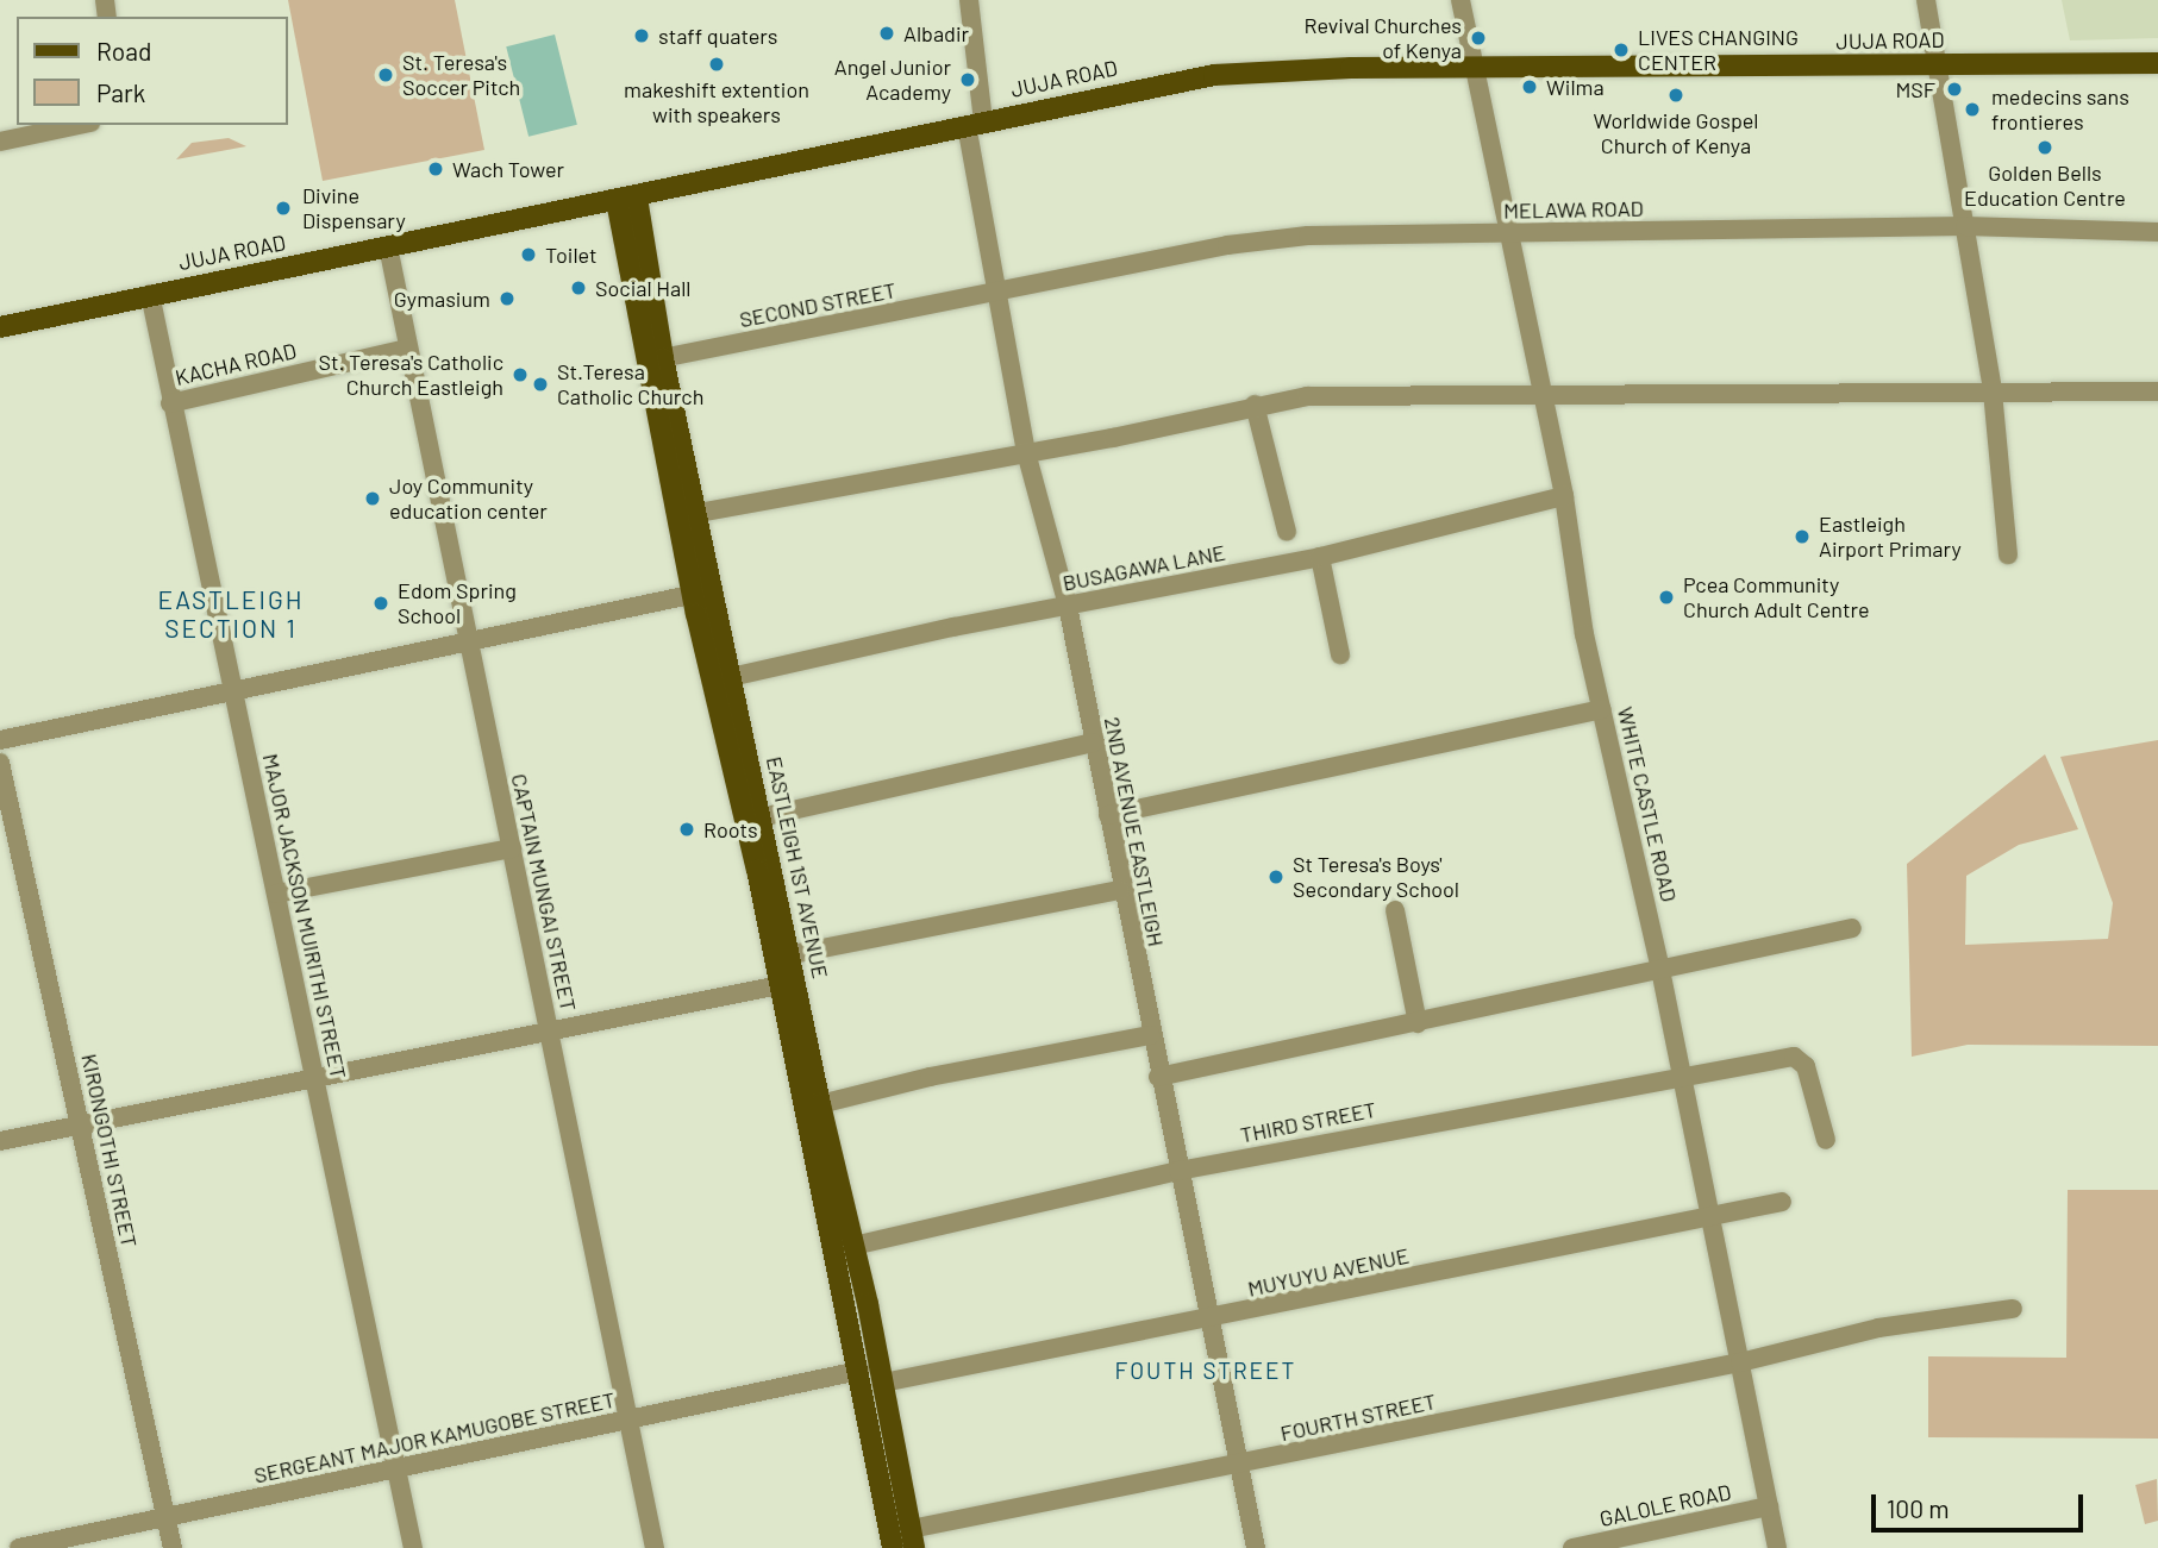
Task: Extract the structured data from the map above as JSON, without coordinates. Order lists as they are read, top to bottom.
{
  "streets": {
    "main road": ["JUJA ROAD", "EASTLEIGH 1ST AVENUE"],
    "street": [
      "MELAWA ROAD",
      "SECOND STREET",
      "KACHA ROAD",
      "BUSAGAWA LANE",
      "WHITE CASTLE ROAD",
      "2ND AVENUE EASTLEIGH",
      "CAPTAIN MUNGAI STREET",
      "MAJOR JACKSON MUIRITHI STREET",
      "THIRD STREET",
      "KIRONGOTHI STREET",
      "MUYUYU AVENUE",
      "FOURTH STREET",
      "SERGEANT MAJOR KAMUGOBE STREET",
      "GALOLE ROAD"
    ]
  },
  "crossings": [
    ["JUJA ROAD", "WHITE CASTLE ROAD"],
    ["JUJA ROAD", "2ND AVENUE EASTLEIGH"],
    ["JUJA ROAD", "EASTLEIGH 1ST AVENUE"],
    ["JUJA ROAD", "CAPTAIN MUNGAI STREET"],
    ["JUJA ROAD", "MAJOR JACKSON MUIRITHI STREET"],
    ["MELAWA ROAD", "SECOND STREET"],
    ["MELAWA ROAD", "WHITE CASTLE ROAD"],
    ["MELAWA ROAD", "2ND AVENUE EASTLEIGH"],
    ["SECOND STREET", "2ND AVENUE EASTLEIGH"],
    ["SECOND STREET", "EASTLEIGH 1ST AVENUE"],
    ["KACHA ROAD", "CAPTAIN MUNGAI STREET"],
    ["KACHA ROAD", "MAJOR JACKSON MUIRITHI STREET"],
    ["BUSAGAWA LANE", "WHITE CASTLE ROAD"],
    ["BUSAGAWA LANE", "2ND AVENUE EASTLEIGH"],
    ["BUSAGAWA LANE", "EASTLEIGH 1ST AVENUE"],
    ["WHITE CASTLE ROAD", "THIRD STREET"],
    ["WHITE CASTLE ROAD", "MUYUYU AVENUE"],
    ["WHITE CASTLE ROAD", "FOURTH STREET"],
    ["WHITE CASTLE ROAD", "GALOLE ROAD"],
    ["2ND AVENUE EASTLEIGH", "THIRD STREET"],
    ["2ND AVENUE EASTLEIGH", "MUYUYU AVENUE"],
    ["2ND AVENUE EASTLEIGH", "FOURTH STREET"],
    ["EASTLEIGH 1ST AVENUE", "THIRD STREET"],
    ["EASTLEIGH 1ST AVENUE", "MUYUYU AVENUE"],
    ["EASTLEIGH 1ST AVENUE", "FOURTH STREET"],
    ["EASTLEIGH 1ST AVENUE", "SERGEANT MAJOR KAMUGOBE STREET"],
    ["CAPTAIN MUNGAI STREET", "SERGEANT MAJOR KAMUGOBE STREET"],
    ["MAJOR JACKSON MUIRITHI STREET", "SERGEANT MAJOR KAMUGOBE STREET"],
    ["KIRONGOTHI STREET", "SERGEANT MAJOR KAMUGOBE STREET"]
  ],
  "districts": ["EASTLEIGH SECTION 1", "FOUTH STREET"],
  "places": [
    "Albadir",
    "staff quaters",
    "Revival Churches of Kenya",
    "LIVES CHANGING CENTER",
    "makeshift extention with speakers",
    "St. Teresa's Soccer Pitch",
    "Angel Junior Academy",
    "Wilma",
    "MSF",
    "Worldwide Gospel Church of Kenya",
    "medecins sans frontieres",
    "Golden Bells Education Centre",
    "Wach Tower",
    "Divine Dispensary",
    "Toilet",
    "Social Hall",
    "Gymasium",
    "St. Teresa's Catholic Church Eastleigh",
    "St.Teresa Catholic Church",
    "Joy Community education center",
    "Eastleigh Airport Primary",
    "Pcea Community Church Adult Centre",
    "Edom Spring School",
    "Roots",
    "St Teresa's Boys' Secondary School"
  ],
  "legend": ["Road", "Park"],
  "scale_bar": "100 m"
}
